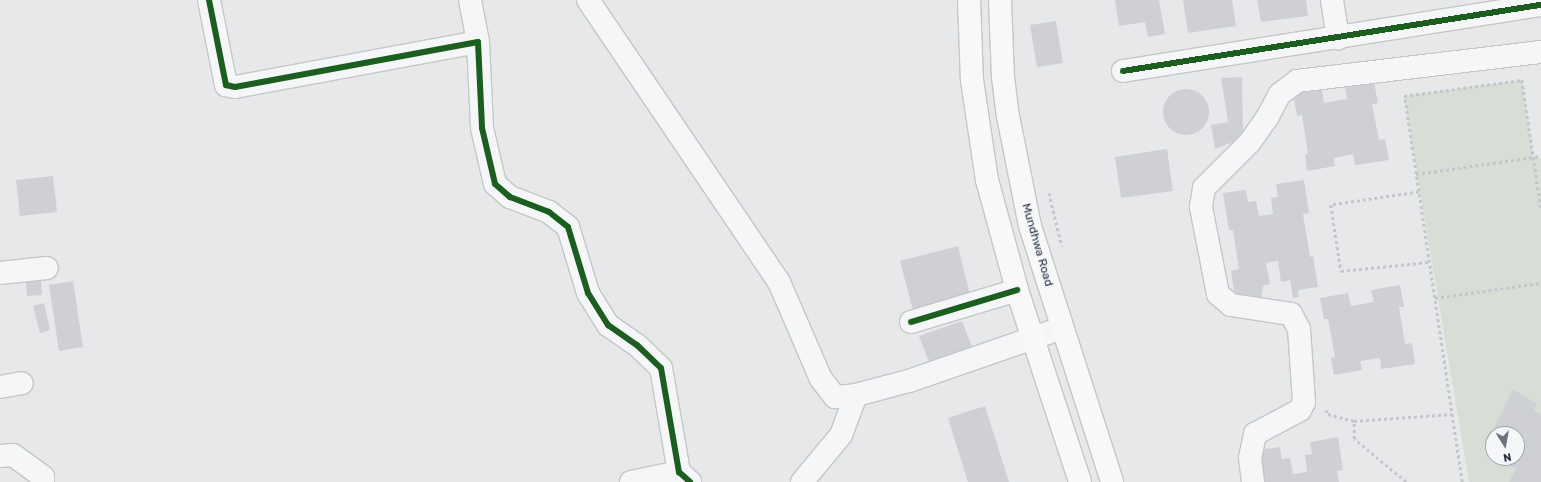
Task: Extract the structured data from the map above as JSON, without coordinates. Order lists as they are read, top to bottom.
{
  "streets": {
    "highway": ["Mundhwa Road"]
  },
  "north": "bottom"
}
